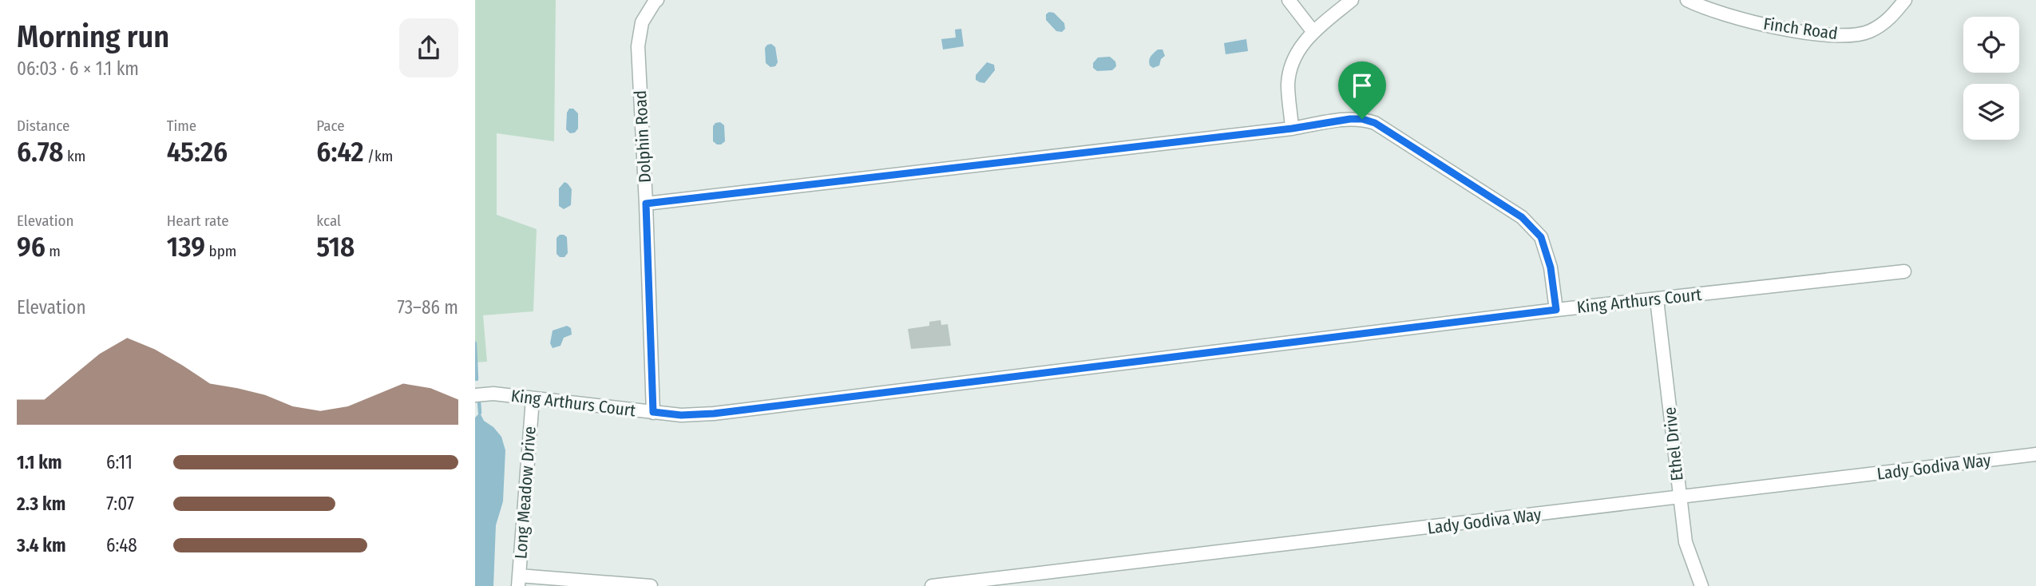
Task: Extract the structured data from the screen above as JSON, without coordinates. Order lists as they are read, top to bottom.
{
  "streets": {
    "street": [
      "Finch Road",
      "Dolphin Road",
      "King Arthurs Court",
      "Ethel Drive",
      "Lady Godiva Way",
      "Long Meadow Drive"
    ]
  },
  "crossings": [
    ["Dolphin Road", "King Arthurs Court"],
    ["King Arthurs Court", "Ethel Drive"],
    ["King Arthurs Court", "Long Meadow Drive"],
    ["Ethel Drive", "Lady Godiva Way"]
  ],
  "page": {
    "heading": ["Morning run", "06:03 · 6 × 1.1 km"],
    "stats": [
      ["Distance", "6.78 km"],
      ["Time", "45:26"],
      ["Pace", "6:42 /km"],
      ["Elevation", "96 m"],
      ["Heart rate", "139 bpm"],
      ["kcal", "518"]
    ],
    "chart": ["Elevation", "73–86 m"],
    "list": [
      {
        "name": "1.1 km",
        "note": "6:11"
      },
      {
        "name": "2.3 km",
        "note": "7:07"
      },
      {
        "name": "3.4 km",
        "note": "6:48"
      }
    ]
  }
}
